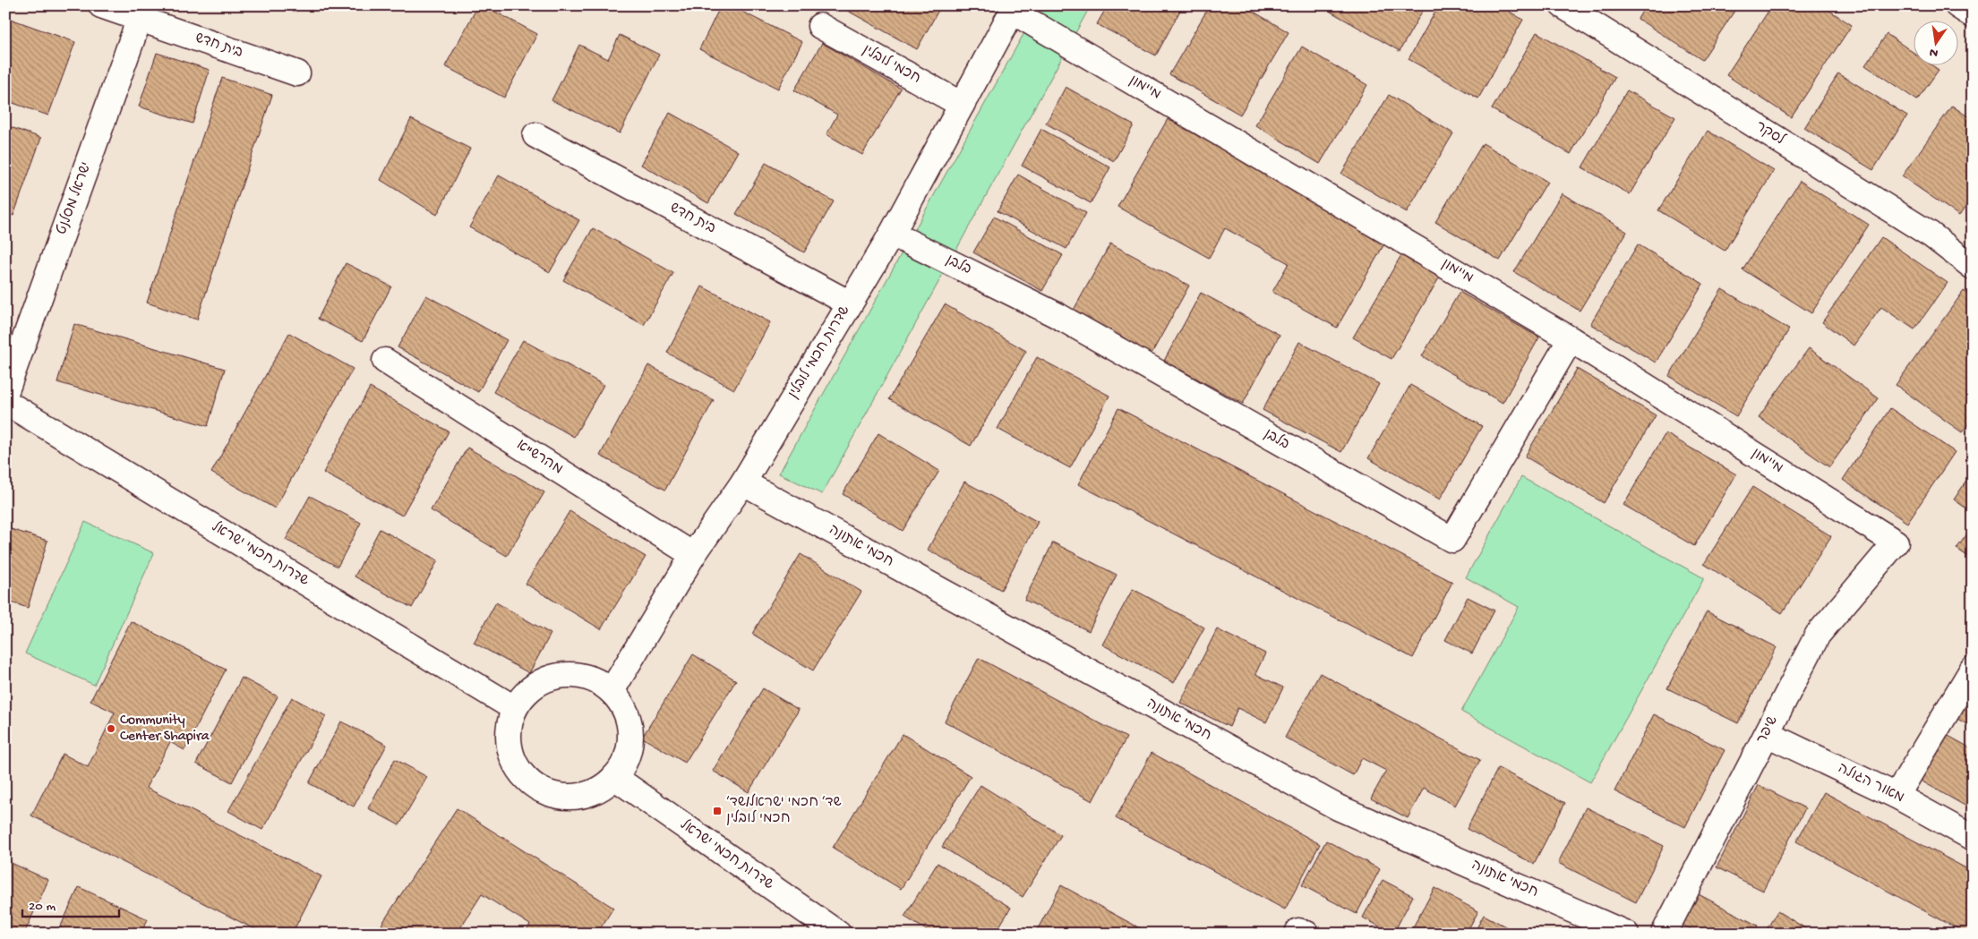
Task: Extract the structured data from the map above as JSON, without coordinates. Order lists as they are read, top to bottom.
{
  "streets": {
    "street": [
      "בית חדש",
      "חכמי לובלין",
      "מיימון",
      "לסקר",
      "ישראל מסלנט",
      "בלבן",
      "שדרות חכמי לובלין",
      "מהרש\"א",
      "חכמי אתונה",
      "שדרות חכמי ישראל",
      "שיפר",
      "מאור הגולה"
    ]
  },
  "crossings": [
    ["בית חדש", "ישראל מסלנט"],
    ["בית חדש", "שדרות חכמי לובלין"],
    ["חכמי לובלין", "שדרות חכמי לובלין"],
    ["מיימון", "בלבן"],
    ["מיימון", "שדרות חכמי לובלין"],
    ["מיימון", "שיפר"],
    ["בלבן", "שדרות חכמי לובלין"],
    ["שדרות חכמי לובלין", "מהרש\"א"],
    ["שדרות חכמי לובלין", "חכמי אתונה"],
    ["שדרות חכמי לובלין", "שדרות חכמי ישראל"],
    ["שיפר", "מאור הגולה"]
  ],
  "places": {
    "other": ["Community Center Shapira"],
    "transit": ["שד׳ חכמי ישראל/שד׳ חכמי לובלין"]
  },
  "scale_bar": "20 m",
  "north": "bottom"
}
